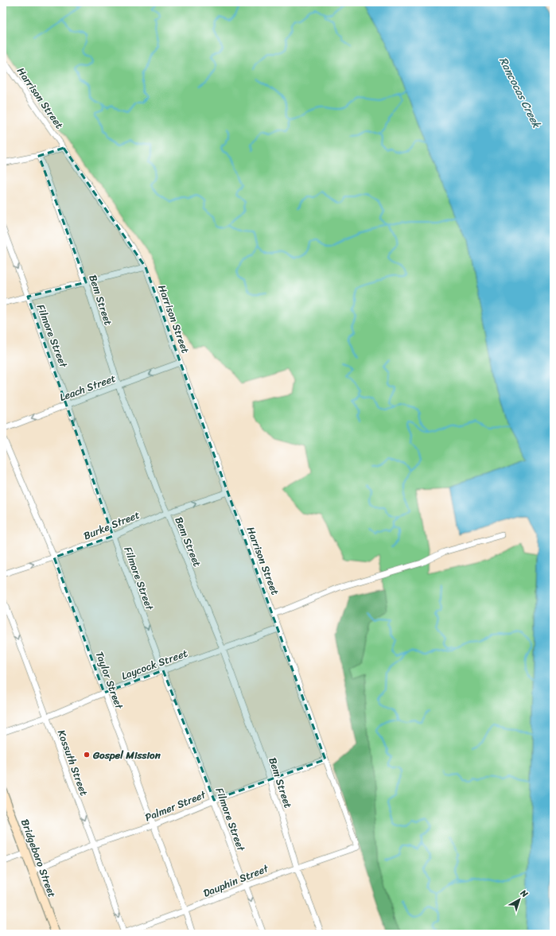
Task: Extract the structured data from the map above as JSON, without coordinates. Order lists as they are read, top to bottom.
{
  "streets": {
    "main road": ["Bridgeboro Street"],
    "street": [
      "Harrison Street",
      "Bem Street",
      "Filmore Street",
      "Leach Street",
      "Burke Street",
      "Laycock Street",
      "Taylor Street",
      "Kossuth Street",
      "Palmer Street",
      "Dauphin Street"
    ]
  },
  "crossings": [
    ["Harrison Street", "Leach Street"],
    ["Harrison Street", "Burke Street"],
    ["Harrison Street", "Laycock Street"],
    ["Harrison Street", "Palmer Street"],
    ["Harrison Street", "Dauphin Street"],
    ["Bem Street", "Leach Street"],
    ["Bem Street", "Burke Street"],
    ["Bem Street", "Laycock Street"],
    ["Bem Street", "Palmer Street"],
    ["Bem Street", "Dauphin Street"],
    ["Filmore Street", "Leach Street"],
    ["Filmore Street", "Burke Street"],
    ["Filmore Street", "Laycock Street"],
    ["Filmore Street", "Palmer Street"],
    ["Filmore Street", "Dauphin Street"],
    ["Burke Street", "Taylor Street"],
    ["Laycock Street", "Taylor Street"],
    ["Laycock Street", "Kossuth Street"],
    ["Taylor Street", "Palmer Street"],
    ["Taylor Street", "Dauphin Street"],
    ["Kossuth Street", "Palmer Street"],
    ["Kossuth Street", "Dauphin Street"],
    ["Palmer Street", "Bridgeboro Street"]
  ],
  "one_way": [
    "Filmore Street",
    "Leach Street",
    "Burke Street",
    "Kossuth Street"
  ],
  "water": ["Rancocas Creek"],
  "places": ["Gospel Mission"],
  "north": "top right"
}
